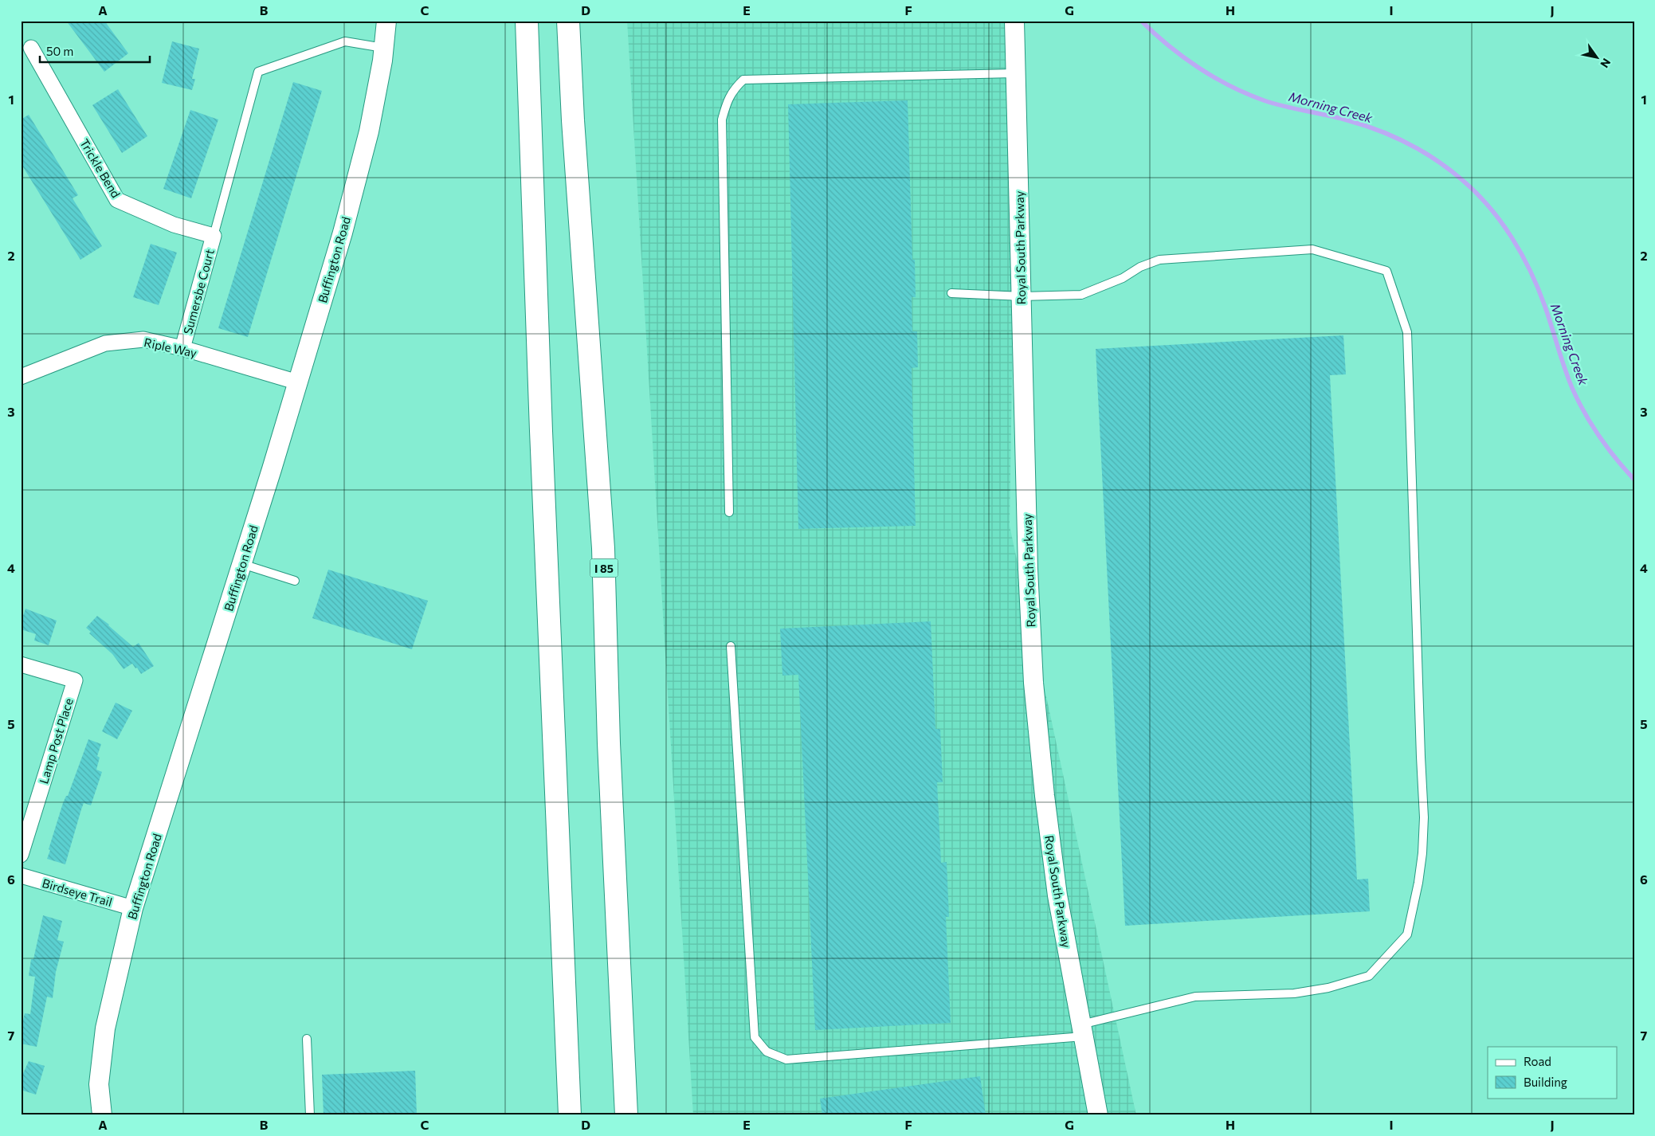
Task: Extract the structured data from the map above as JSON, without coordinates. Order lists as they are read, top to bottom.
{
  "streets": {
    "highway": ["I 85"],
    "street": [
      "Trickle Bend",
      "Royal South Parkway",
      "Buffington Road",
      "Sumersbe Court",
      "Riple Way",
      "Lamp Post Place",
      "Birdseye Trail"
    ]
  },
  "crossings": [
    ["Trickle Bend", "Sumersbe Court"],
    ["Buffington Road", "Riple Way"],
    ["Buffington Road", "Birdseye Trail"],
    ["Sumersbe Court", "Riple Way"]
  ],
  "water": ["Morning Creek"],
  "legend": ["Road", "Building"],
  "scale_bar": "50 m",
  "north": "bottom right",
  "grid": {
    "columns": [
      "A",
      "B",
      "C",
      "D",
      "E",
      "F",
      "G",
      "H",
      "I",
      "J"
    ],
    "rows": [
      "1",
      "2",
      "3",
      "4",
      "5",
      "6",
      "7"
    ]
  }
}
